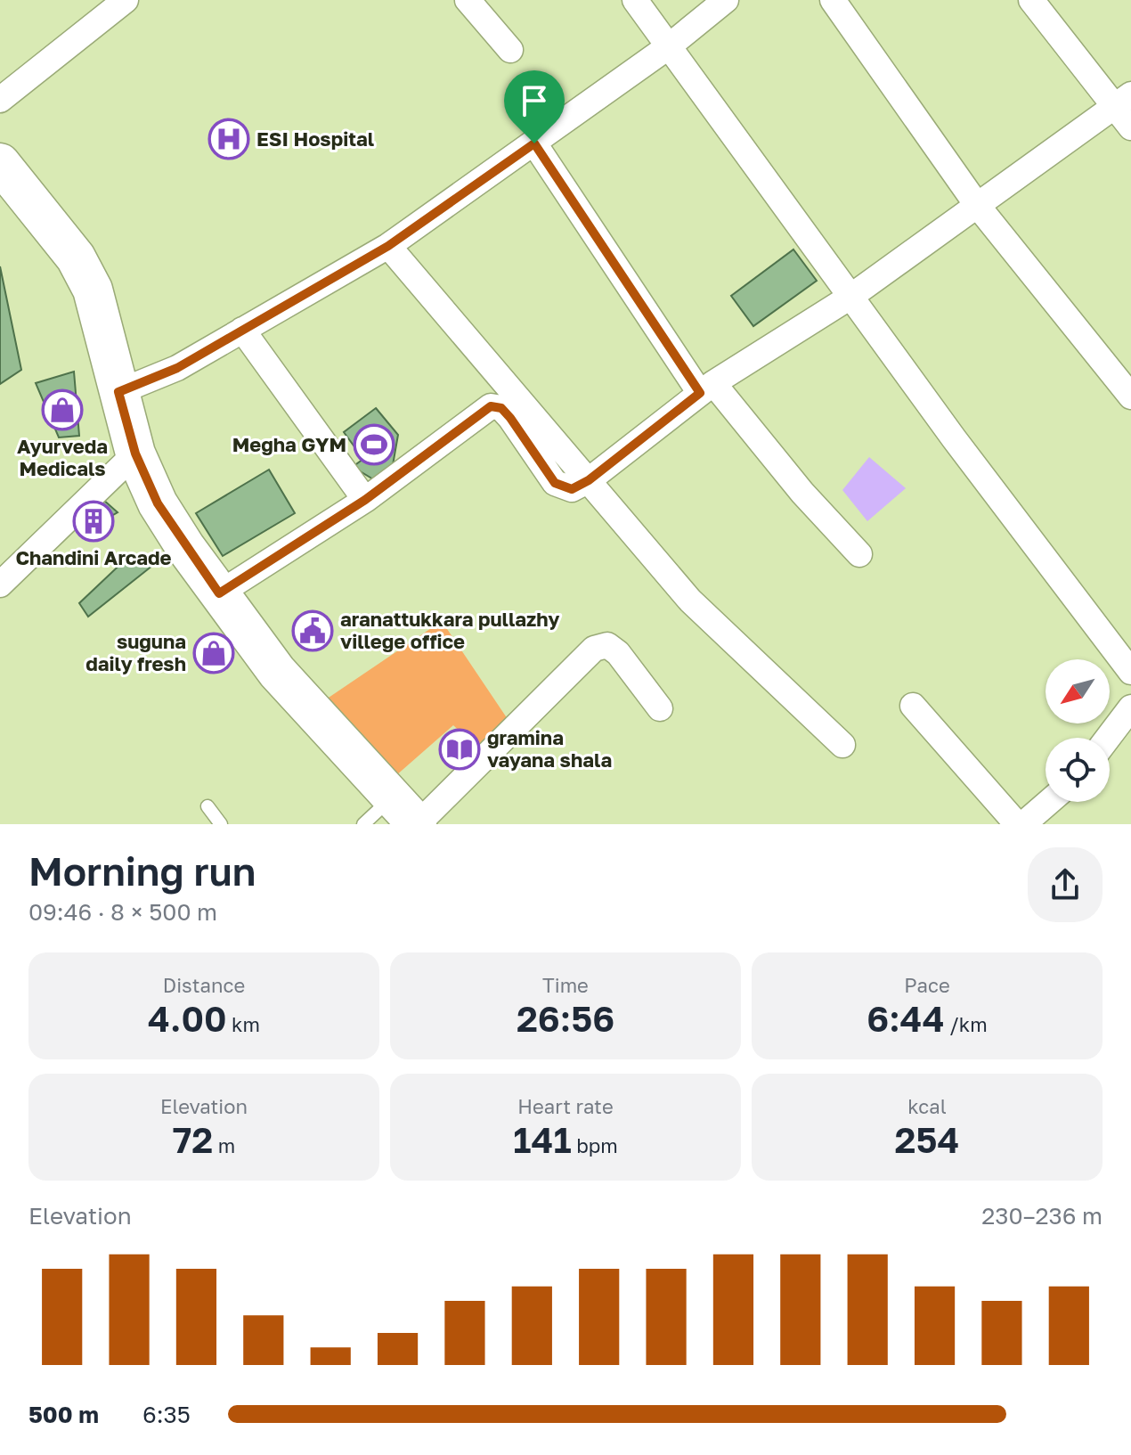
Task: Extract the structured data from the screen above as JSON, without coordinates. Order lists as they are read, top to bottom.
{
  "places": {
    "hospital": ["ESI Hospital"],
    "shop": ["Ayurveda Medicals", "suguna daily fresh"],
    "sports": ["Megha GYM"],
    "building": ["Chandini Arcade"],
    "public building": ["aranattukkara pullazhy villege office"],
    "library": ["gramina vayana shala"]
  },
  "north": "bottom left",
  "page": {
    "heading": ["Morning run", "09:46 · 8 × 500 m"],
    "stats": [
      ["Distance", "4.00 km"],
      ["Time", "26:56"],
      ["Pace", "6:44 /km"],
      ["Elevation", "72 m"],
      ["Heart rate", "141 bpm"],
      ["kcal", "254"]
    ],
    "chart": ["Elevation", "230–236 m"],
    "list": [
      {
        "name": "500 m",
        "note": "6:35"
      }
    ]
  }
}
